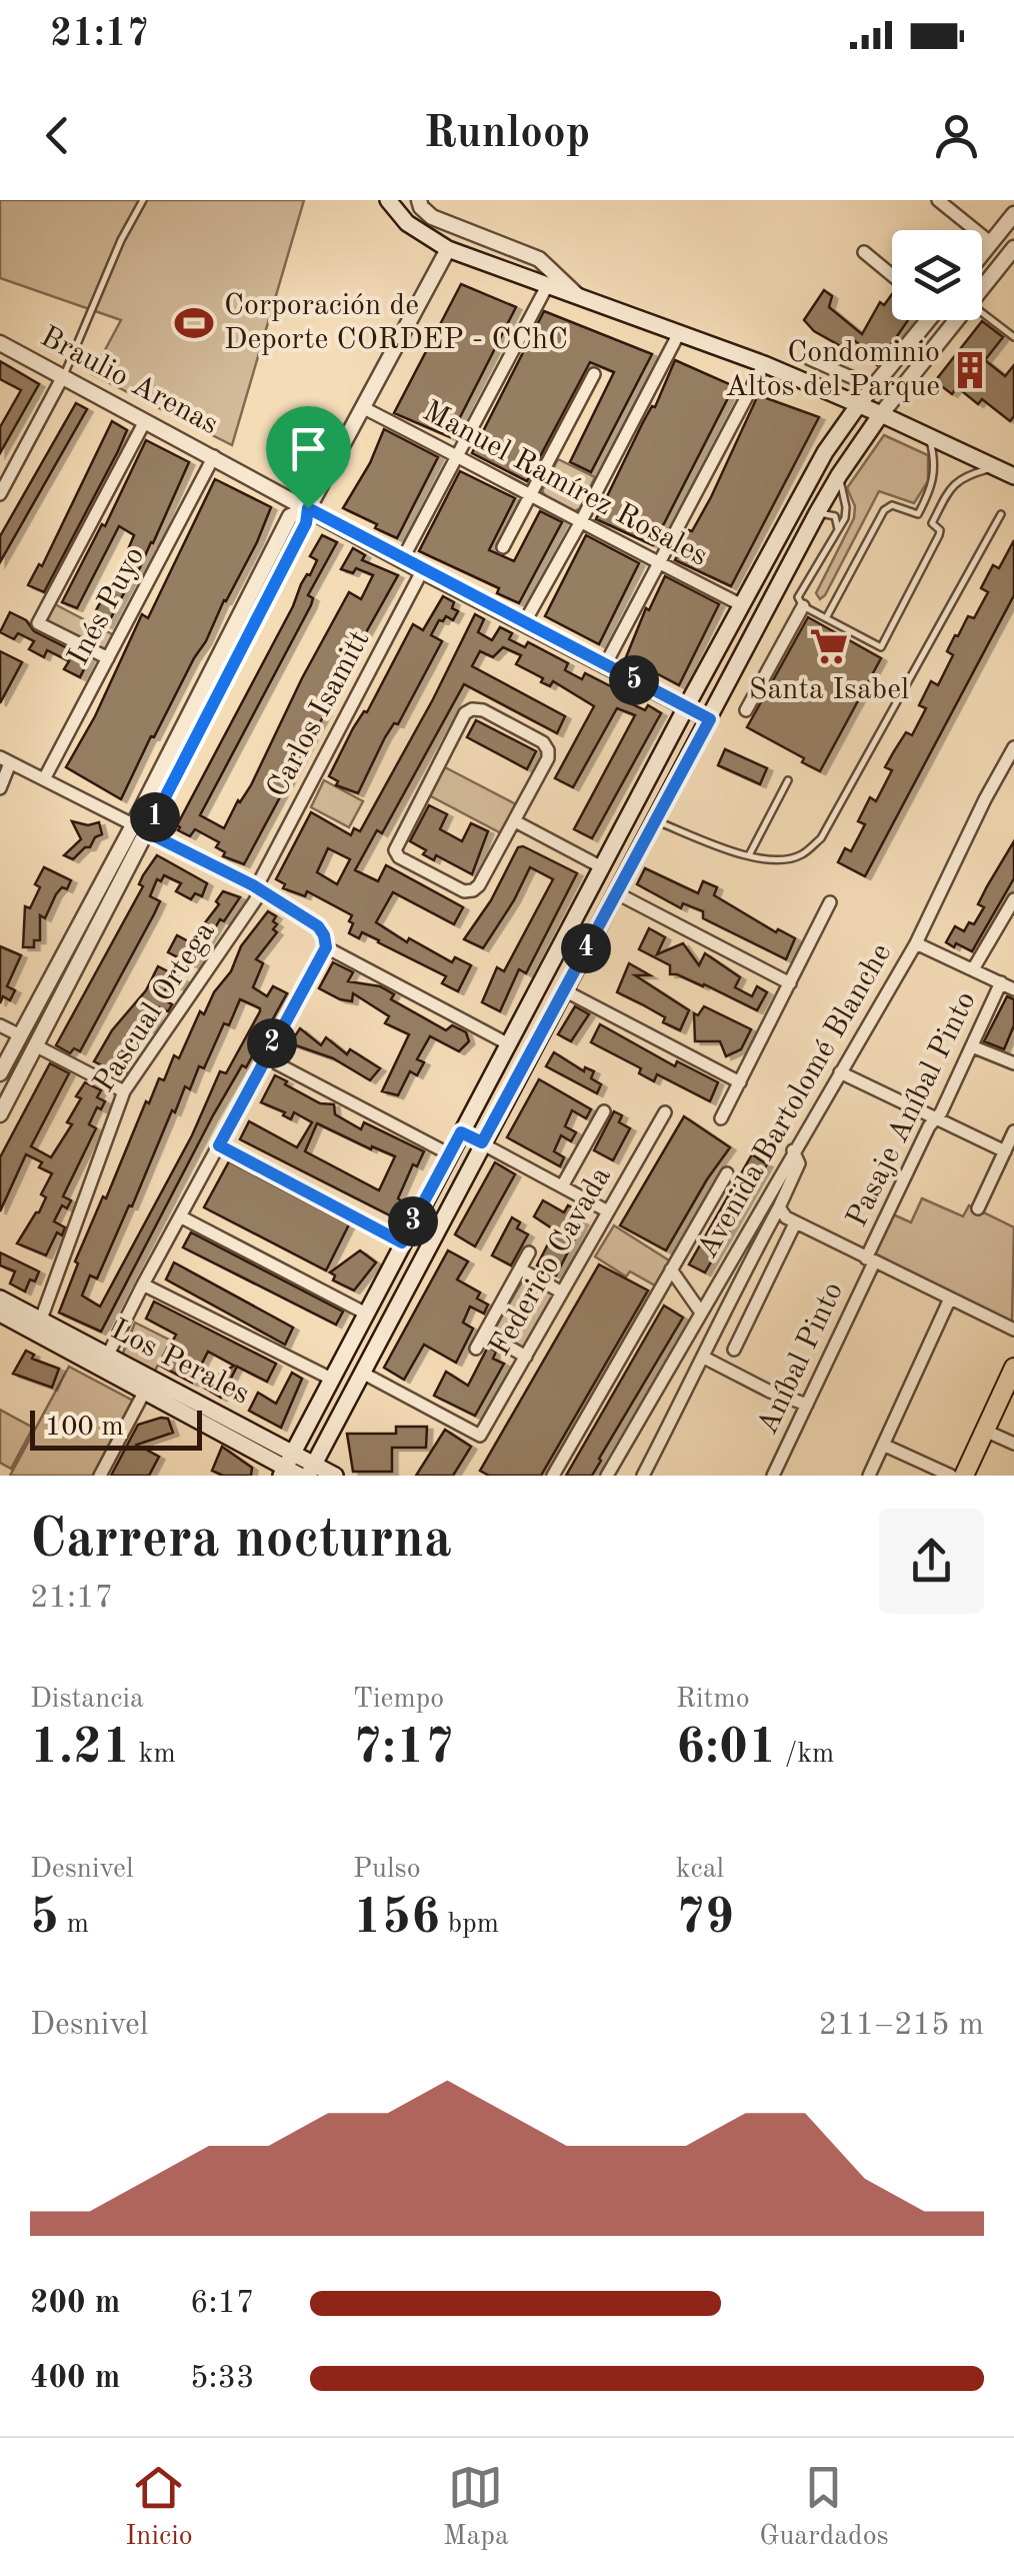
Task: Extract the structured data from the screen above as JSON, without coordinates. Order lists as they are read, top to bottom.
{
  "streets": {
    "main road": ["Los Perales"],
    "street": [
      "Braulio Arenas",
      "Manuel Ramírez Rosales",
      "Inés Puyo",
      "Carlos Isamitt",
      "Pascual Ortega",
      "Avenida Bartolomé Blanche",
      "Pasaje Aníbal Pinto",
      "Federico Cavada",
      "Aníbal Pinto"
    ]
  },
  "crossings": [
    ["Braulio Arenas", "Inés Puyo"],
    ["Braulio Arenas", "Carlos Isamitt"],
    ["Carlos Isamitt", "Pascual Ortega"],
    ["Pascual Ortega", "Los Perales"],
    ["Pasaje Aníbal Pinto", "Aníbal Pinto"]
  ],
  "places": {
    "sports": ["Corporación de Deporte CORDEP - CChC"],
    "building": ["Condominio Altos del Parque"],
    "supermarket": ["Santa Isabel"]
  },
  "scale_bar": "100 m",
  "page": {
    "status": "21:17",
    "header": "Runloop",
    "pins": [
      "5",
      "1",
      "4",
      "2",
      "3"
    ],
    "scale": "100 m",
    "heading": ["Carrera nocturna", "21:17"],
    "stats": [
      ["Distancia", "1.21 km"],
      ["Tiempo", "7:17"],
      ["Ritmo", "6:01 /km"],
      ["Desnivel", "5 m"],
      ["Pulso", "156 bpm"],
      ["kcal", "79"]
    ],
    "chart": ["Desnivel", "211–215 m"],
    "list": [
      {
        "name": "200 m",
        "note": "6:17"
      },
      {
        "name": "400 m",
        "note": "5:33"
      }
    ],
    "tabs": ["Inicio", "Mapa", "Guardados"]
  }
}
